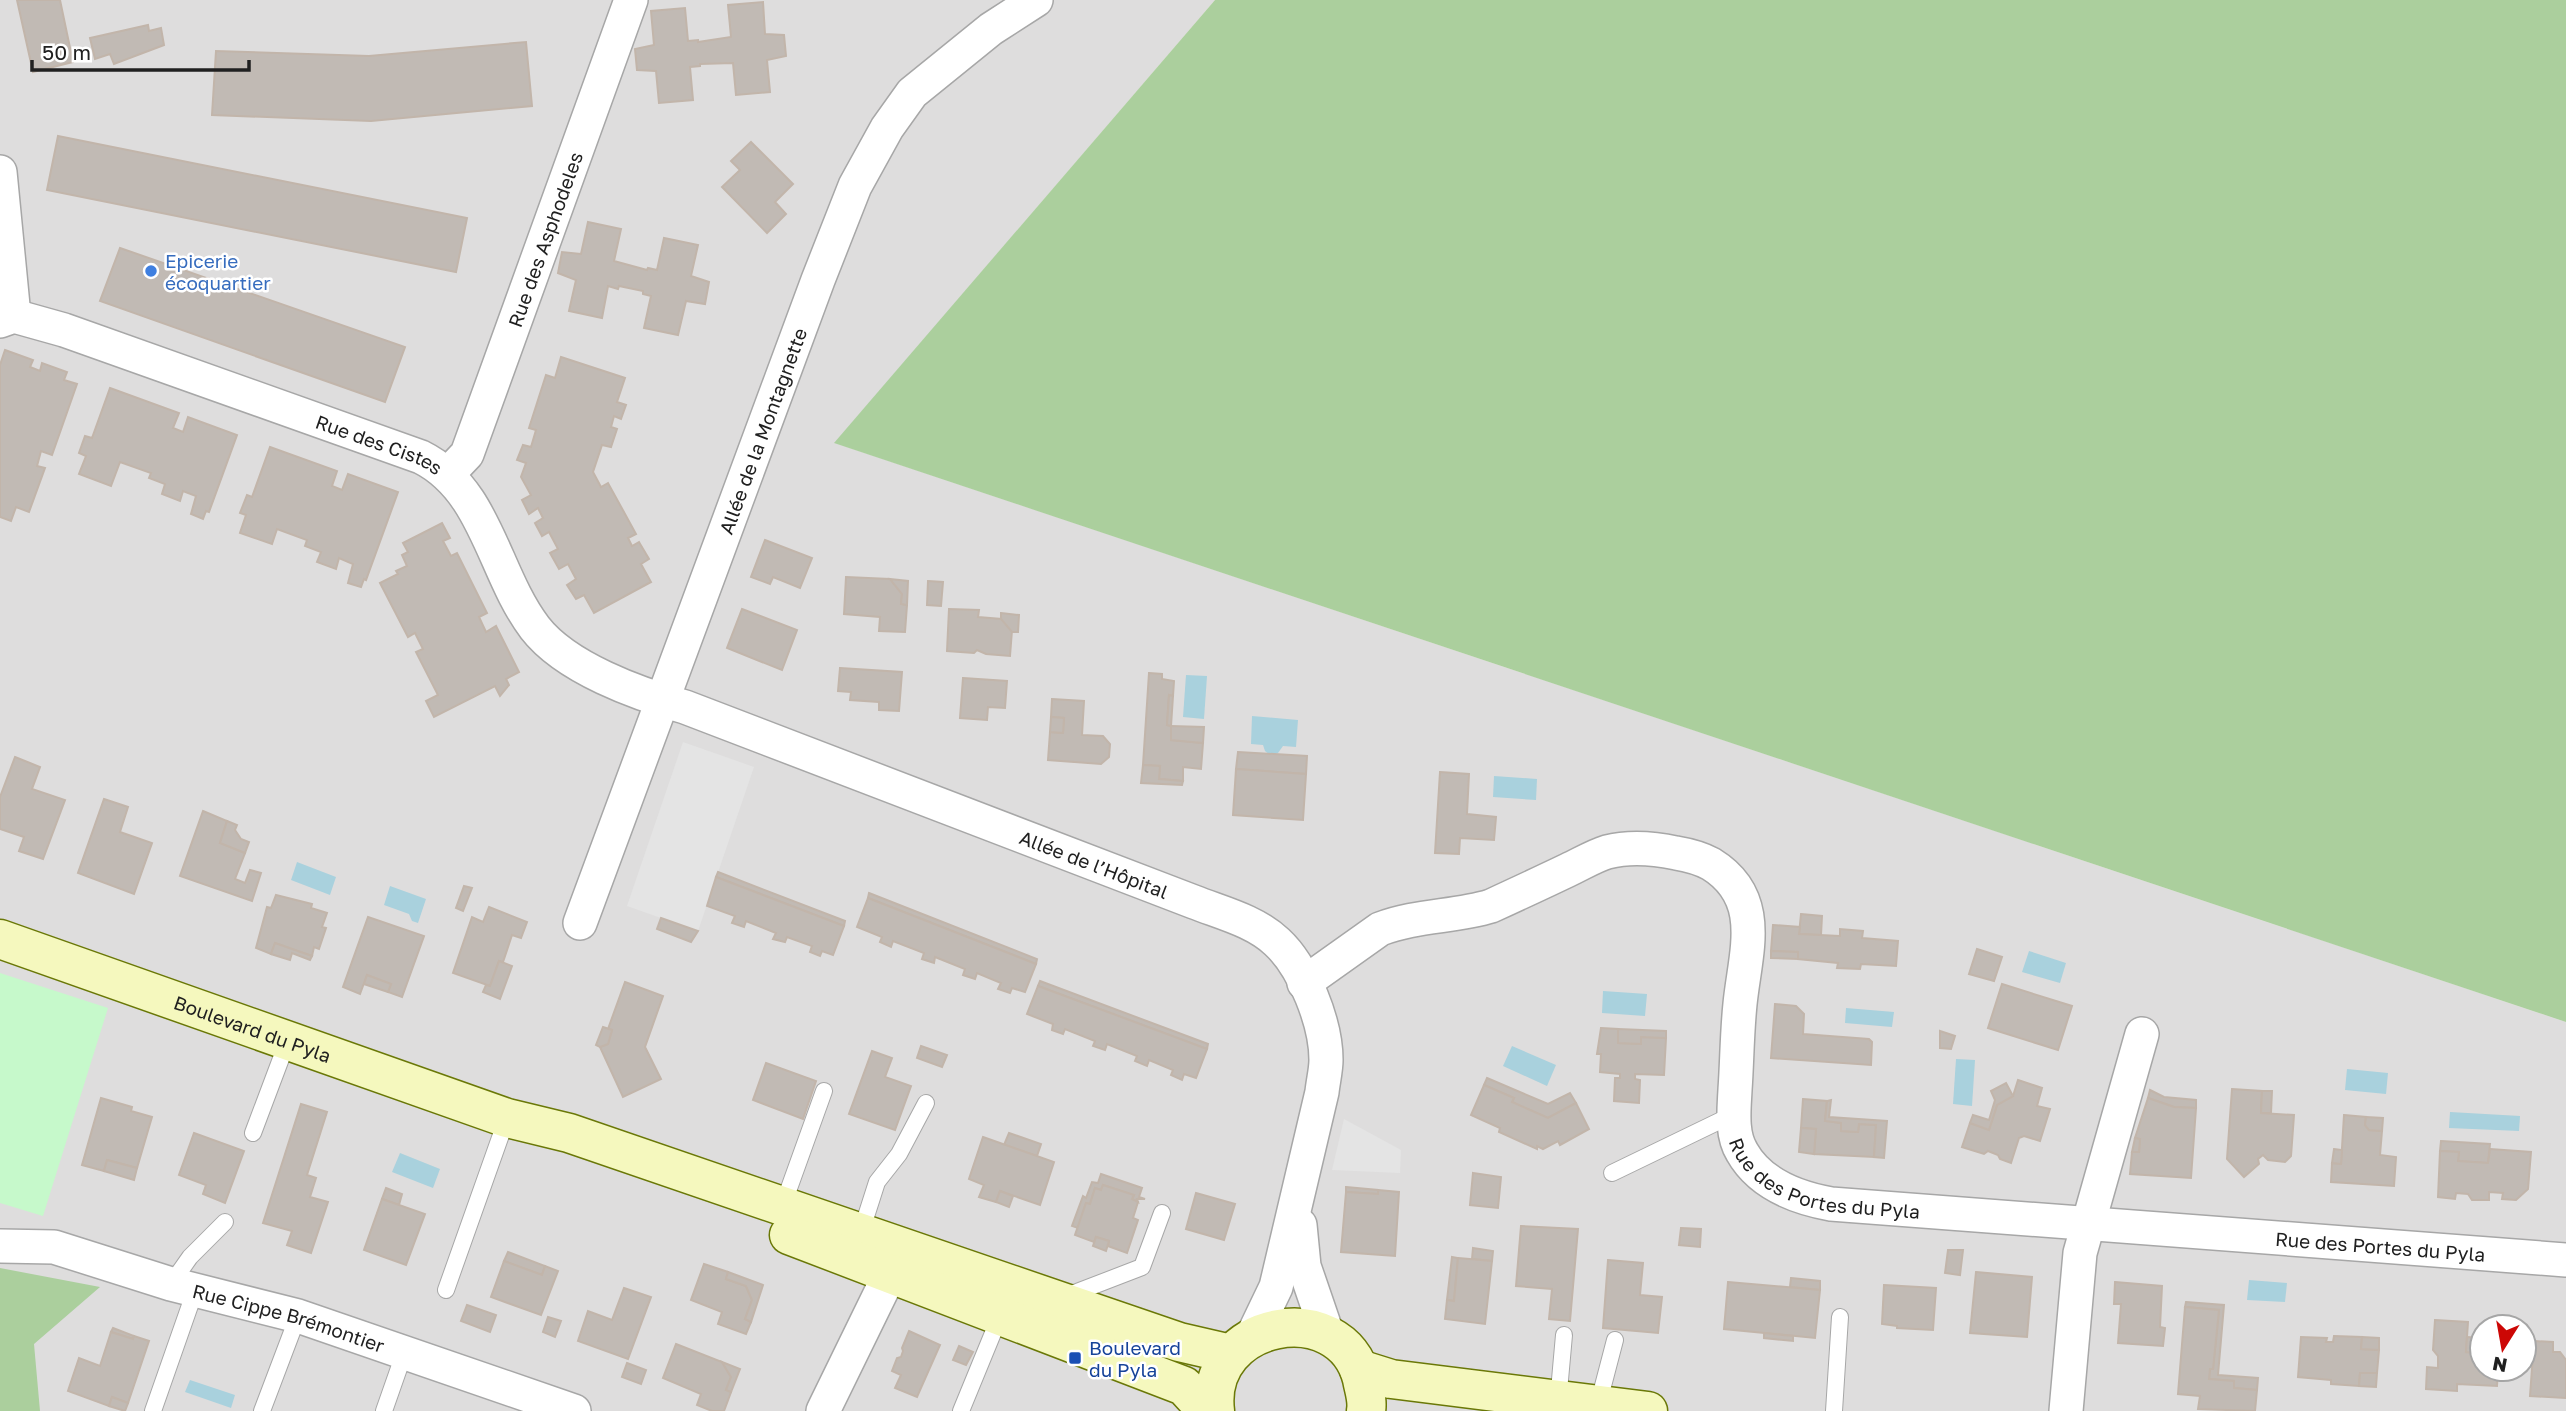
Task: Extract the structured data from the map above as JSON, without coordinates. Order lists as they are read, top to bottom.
{
  "streets": {
    "main road": ["Boulevard du Pyla"],
    "street": [
      "Rue des Asphodeles",
      "Allée de la Montagnette",
      "Rue des Cistes",
      "Allée de l’Hôpital",
      "Rue des Portes du Pyla",
      "Rue Cippe Brémontier"
    ]
  },
  "crossings": [
    ["Rue des Asphodeles", "Rue des Cistes"],
    ["Allée de la Montagnette", "Rue des Cistes"],
    ["Allée de la Montagnette", "Allée de l’Hôpital"],
    ["Rue des Cistes", "Allée de l’Hôpital"],
    ["Allée de l’Hôpital", "Boulevard du Pyla"],
    ["Allée de l’Hôpital", "Rue des Portes du Pyla"]
  ],
  "places": {
    "other": ["Epicerie écoquartier"],
    "transit": ["Boulevard du Pyla"]
  },
  "scale_bar": "50 m",
  "north": "bottom"
}
